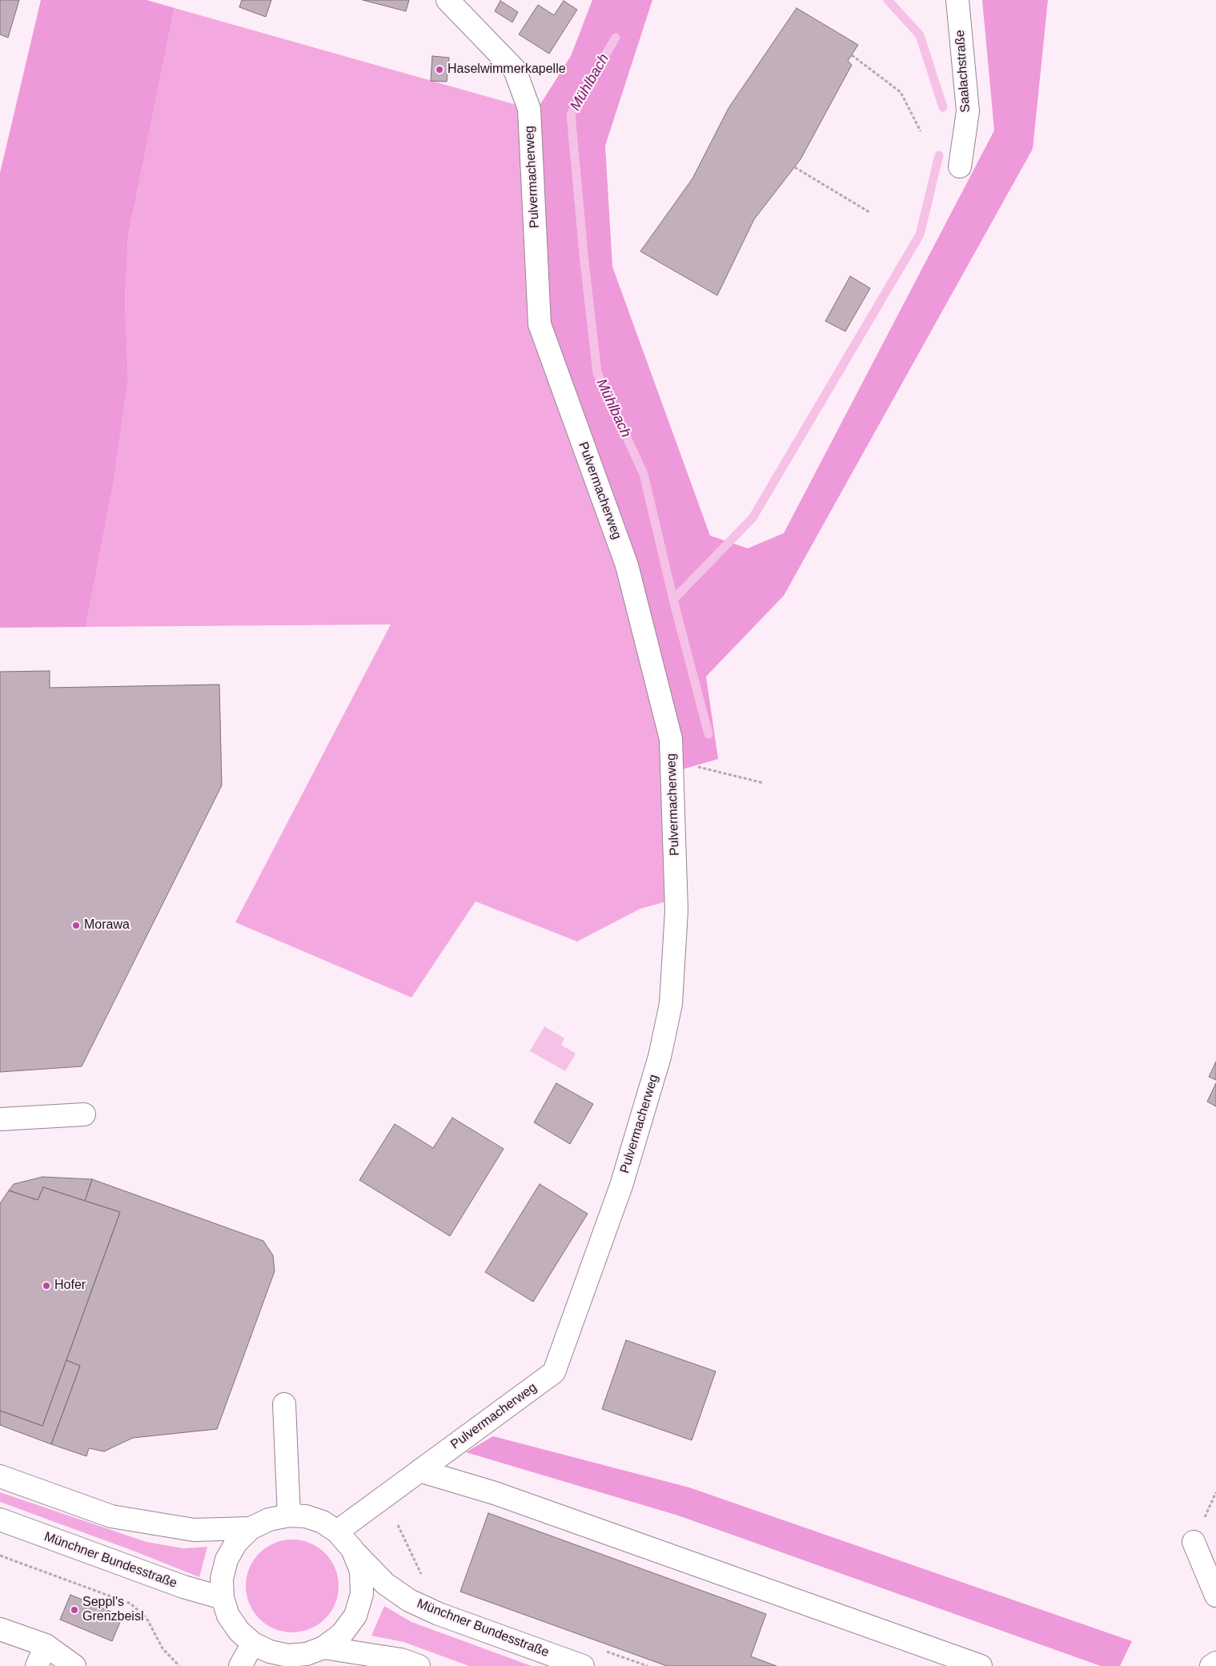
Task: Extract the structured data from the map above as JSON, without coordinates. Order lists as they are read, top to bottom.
{
  "streets": {
    "street": ["Saalachstraße", "Pulvermacherweg", "Münchner Bundesstraße"]
  },
  "crossings": [
    ["Pulvermacherweg", "Münchner Bundesstraße"]
  ],
  "water": ["Mühlbach"],
  "places": [
    "Haselwimmerkapelle",
    "Morawa",
    "Hofer",
    "Seppl's Grenzbeisl"
  ]
}
